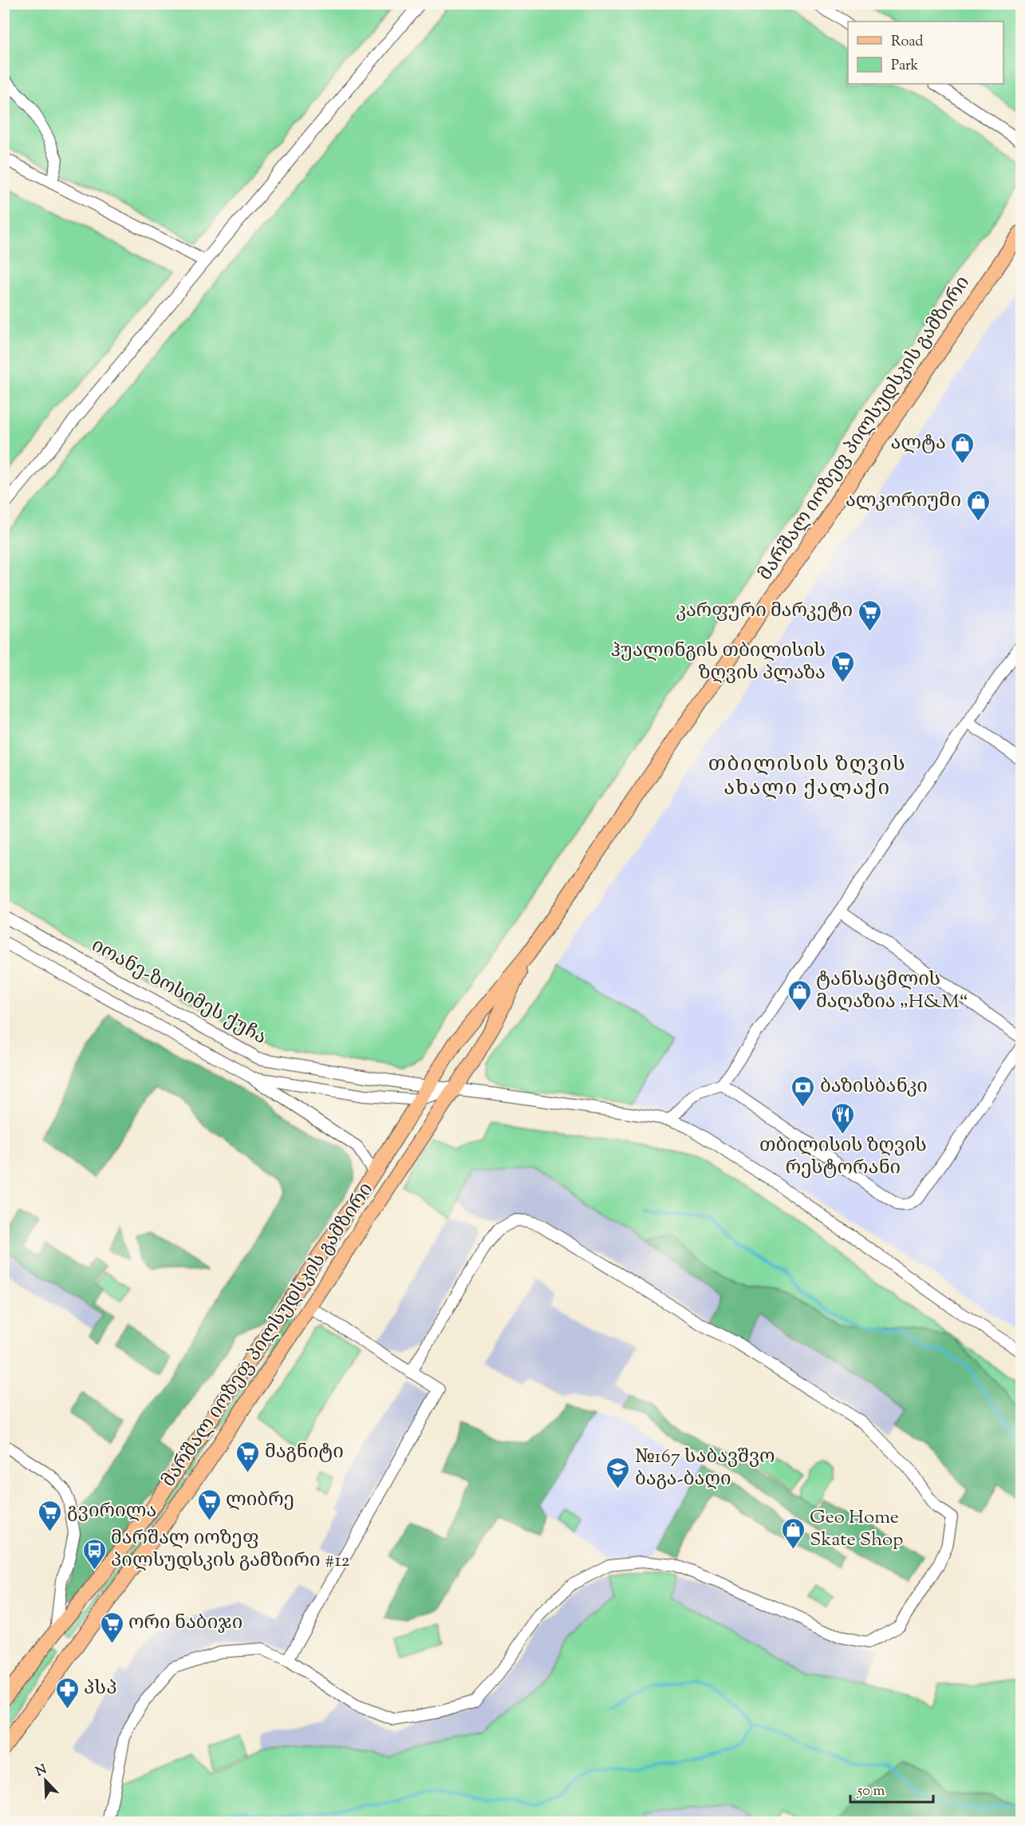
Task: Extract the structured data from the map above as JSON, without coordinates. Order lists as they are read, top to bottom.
{
  "streets": {
    "main road": ["მარშალ იოზეფ პილსუდსკის გამზირი"],
    "street": ["იოანე-ზოსიმეს ქუჩა"]
  },
  "crossings": [
    ["მარშალ იოზეფ პილსუდსკის გამზირი", "იოანე-ზოსიმეს ქუჩა"]
  ],
  "districts": ["თბილისის ზღვის ახალი ქალაქი"],
  "places": {
    "shop": [
      "ალტა",
      "ალკორიუმი",
      "ტანსაცმლის მაღაზია „H&M“",
      "Geo Home Skate Shop"
    ],
    "supermarket": [
      "კარფური მარკეტი",
      "ჰუალინგის თბილისის ზღვის პლაზა",
      "მაგნიტი",
      "ლიბრე",
      "გვირილა",
      "ორი ნაბიჯი"
    ],
    "bank": ["ბაზისბანკი"],
    "restaurant": ["თბილისის ზღვის რესტორანი"],
    "school or university": ["№167 საბავშვო ბაგა-ბაღი"],
    "bus stop": ["მარშალ იოზეფ პილსუდსკის გამზირი #12"],
    "pharmacy": ["პსპ"]
  },
  "legend": ["Road", "Park"],
  "scale_bar": "50 m",
  "north": "top left"
}
